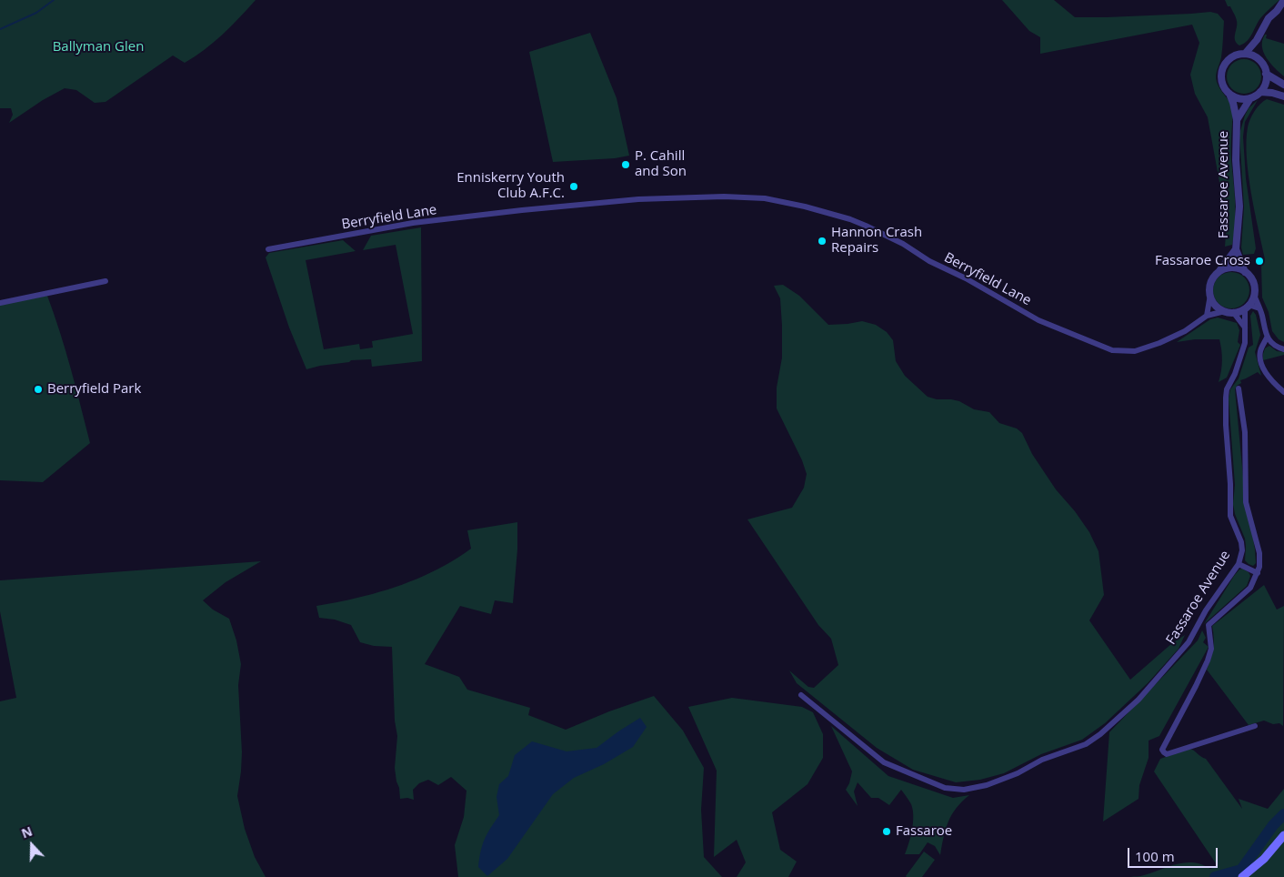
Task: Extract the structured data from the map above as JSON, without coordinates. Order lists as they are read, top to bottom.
{
  "streets": {
    "street": ["Fassaroe Avenue", "Berryfield Lane"]
  },
  "crossings": [
    ["Fassaroe Avenue", "Berryfield Lane"]
  ],
  "parks": ["Ballyman Glen"],
  "places": [
    "P. Cahill and Son",
    "Enniskerry Youth Club A.F.C.",
    "Hannon Crash Repairs",
    "Fassaroe Cross",
    "Berryfield Park",
    "Fassaroe"
  ],
  "scale_bar": "100 m",
  "north": "top"
}
